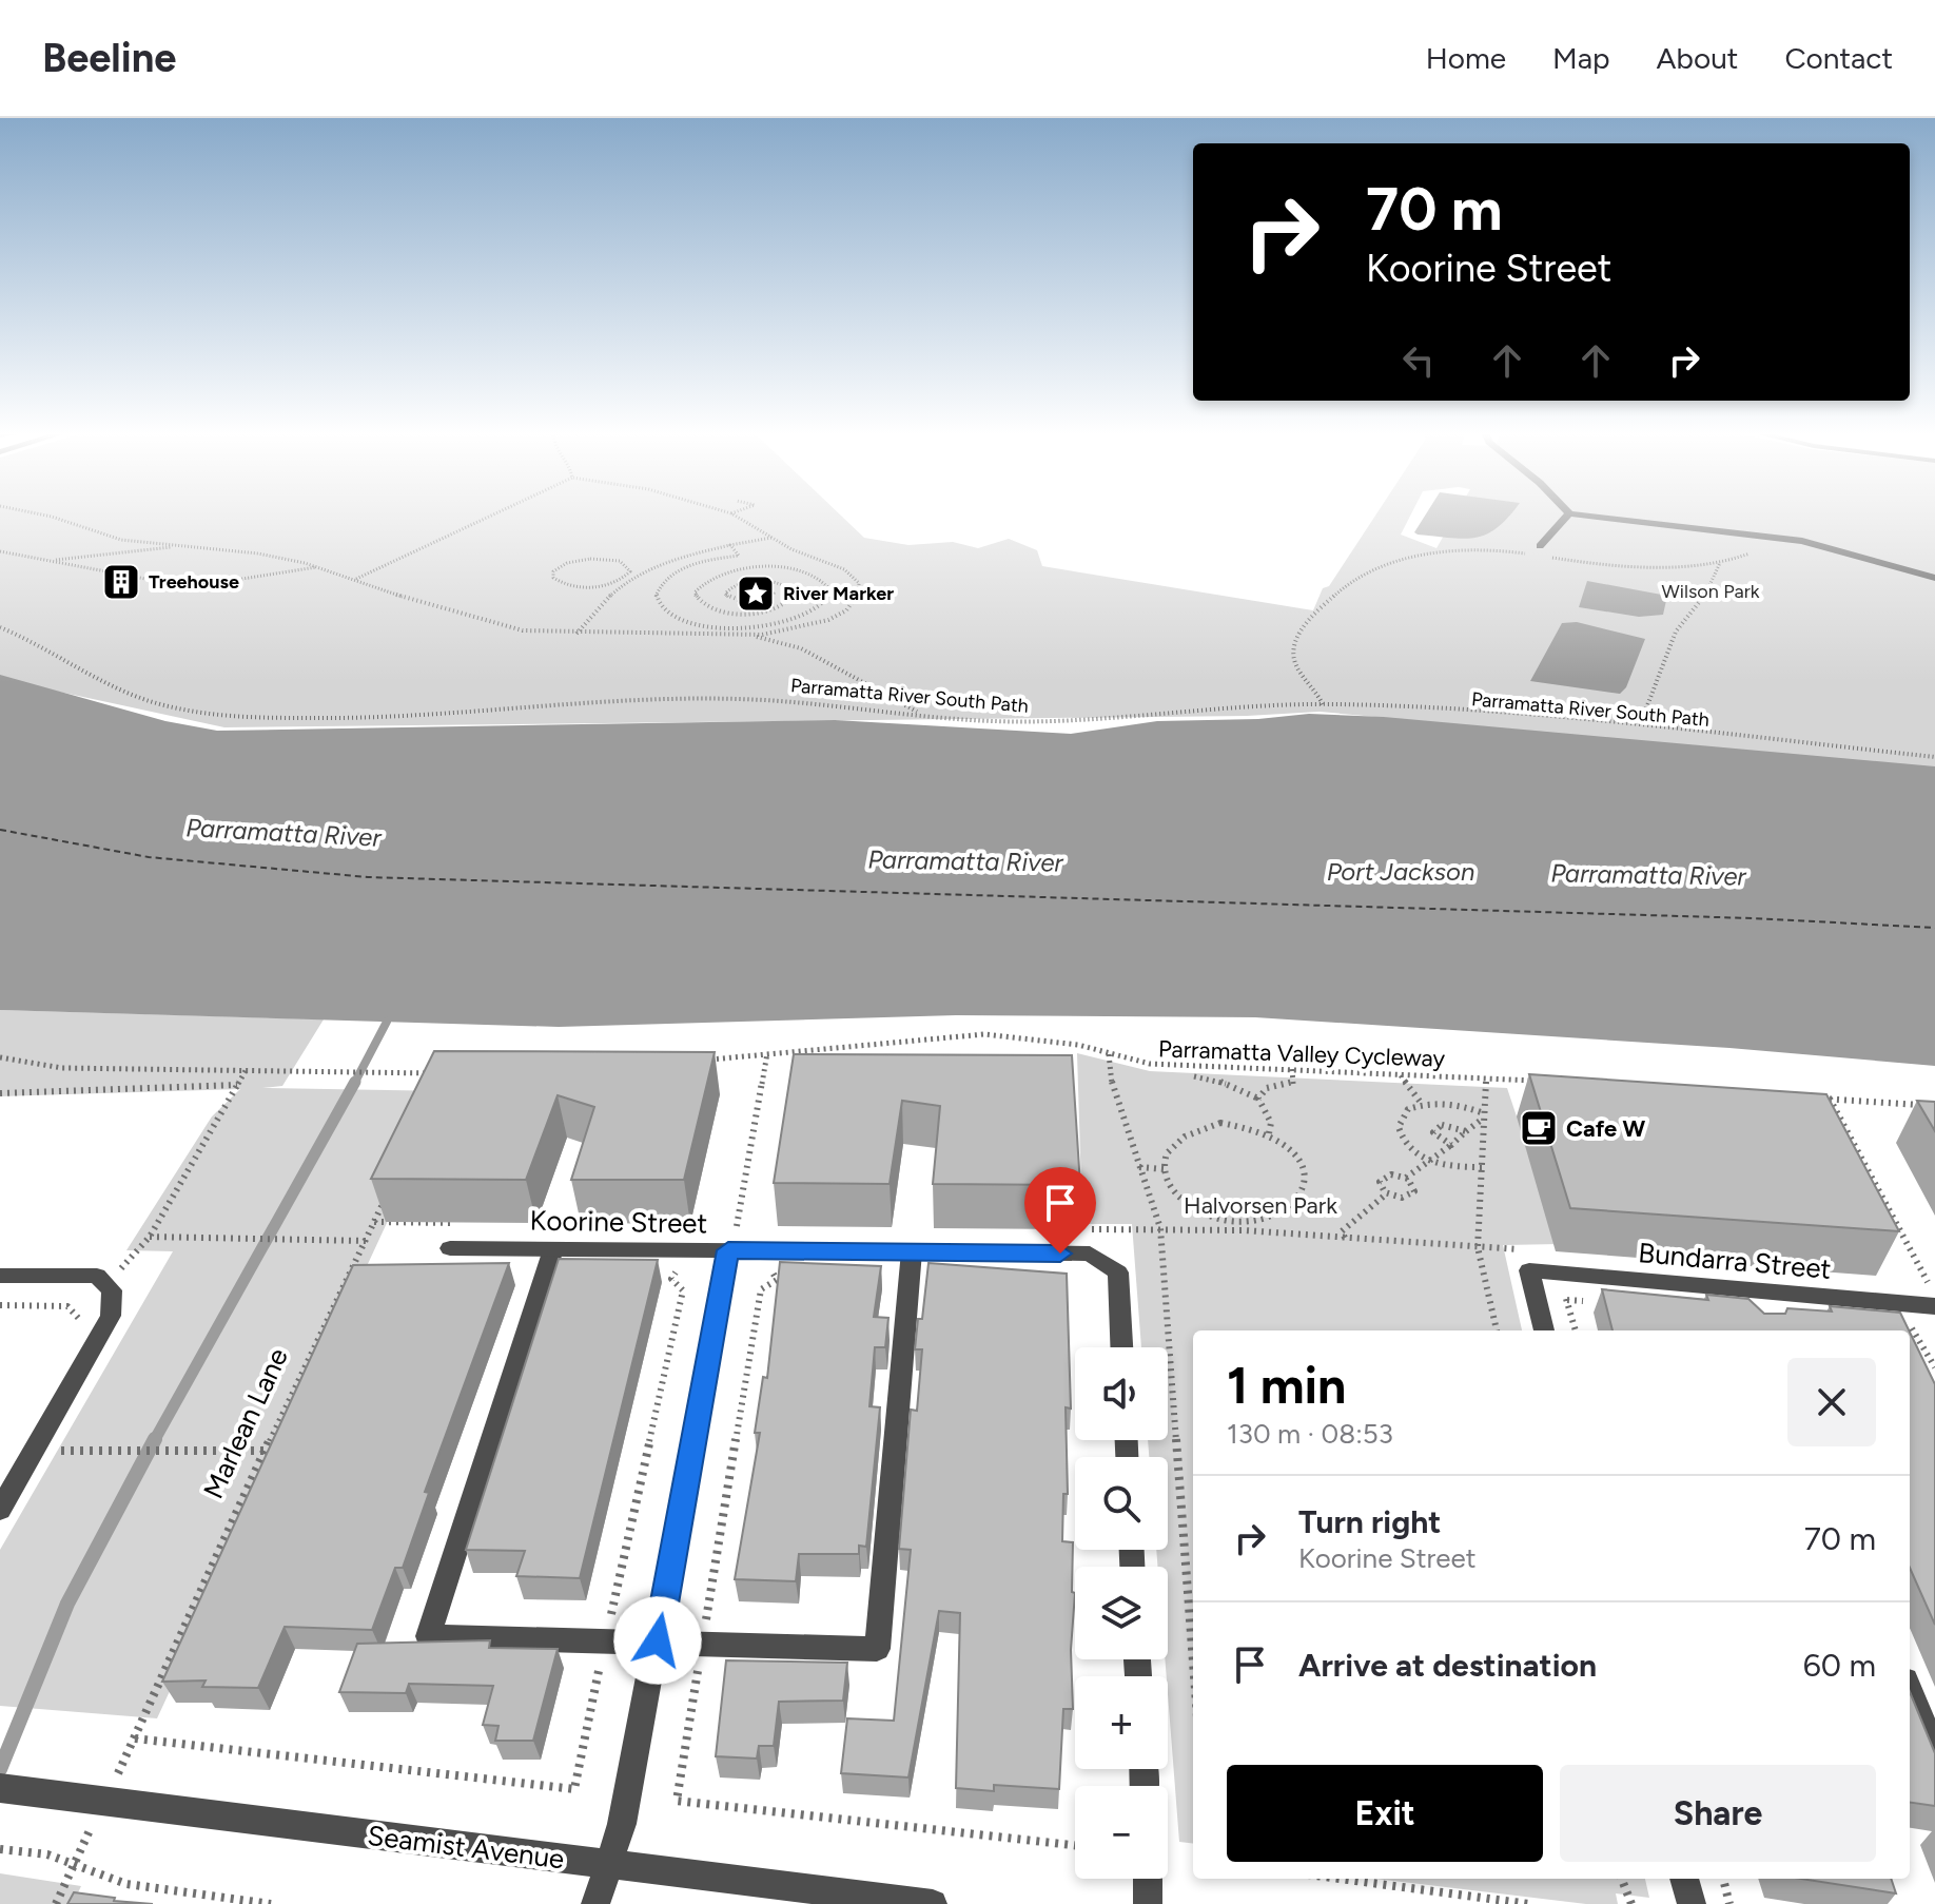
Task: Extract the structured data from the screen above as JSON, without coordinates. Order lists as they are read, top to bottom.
{
  "streets": {
    "street": ["Koorine Street", "Bundarra Street", "Seamist Avenue"],
    "path": ["Parramatta River South Path", "Parramatta Valley Cycleway", "Marlean Lane"]
  },
  "crossings": [
    ["Marlean Lane", "Seamist Avenue"]
  ],
  "water": ["Parramatta River", "Port Jackson"],
  "parks": ["Wilson Park", "Halvorsen Park"],
  "places": {
    "building": ["Treehouse"],
    "place": ["River Marker"],
    "cafe": ["Cafe W"]
  },
  "page": {
    "header": "Beeline",
    "nav": [
      "Home",
      "Map",
      "About",
      "Contact"
    ],
    "turn": ["70 m", "Koorine Street"],
    "heading": ["1 min", "130 m · 08:53"],
    "map_buttons": ["+", "−"],
    "list": [
      {
        "name": "Turn right",
        "note": "Koorine Street",
        "value": "70 m"
      },
      {
        "name": "Arrive at destination",
        "value": "60 m"
      }
    ],
    "buttons": ["Exit", "Share"]
  }
}
